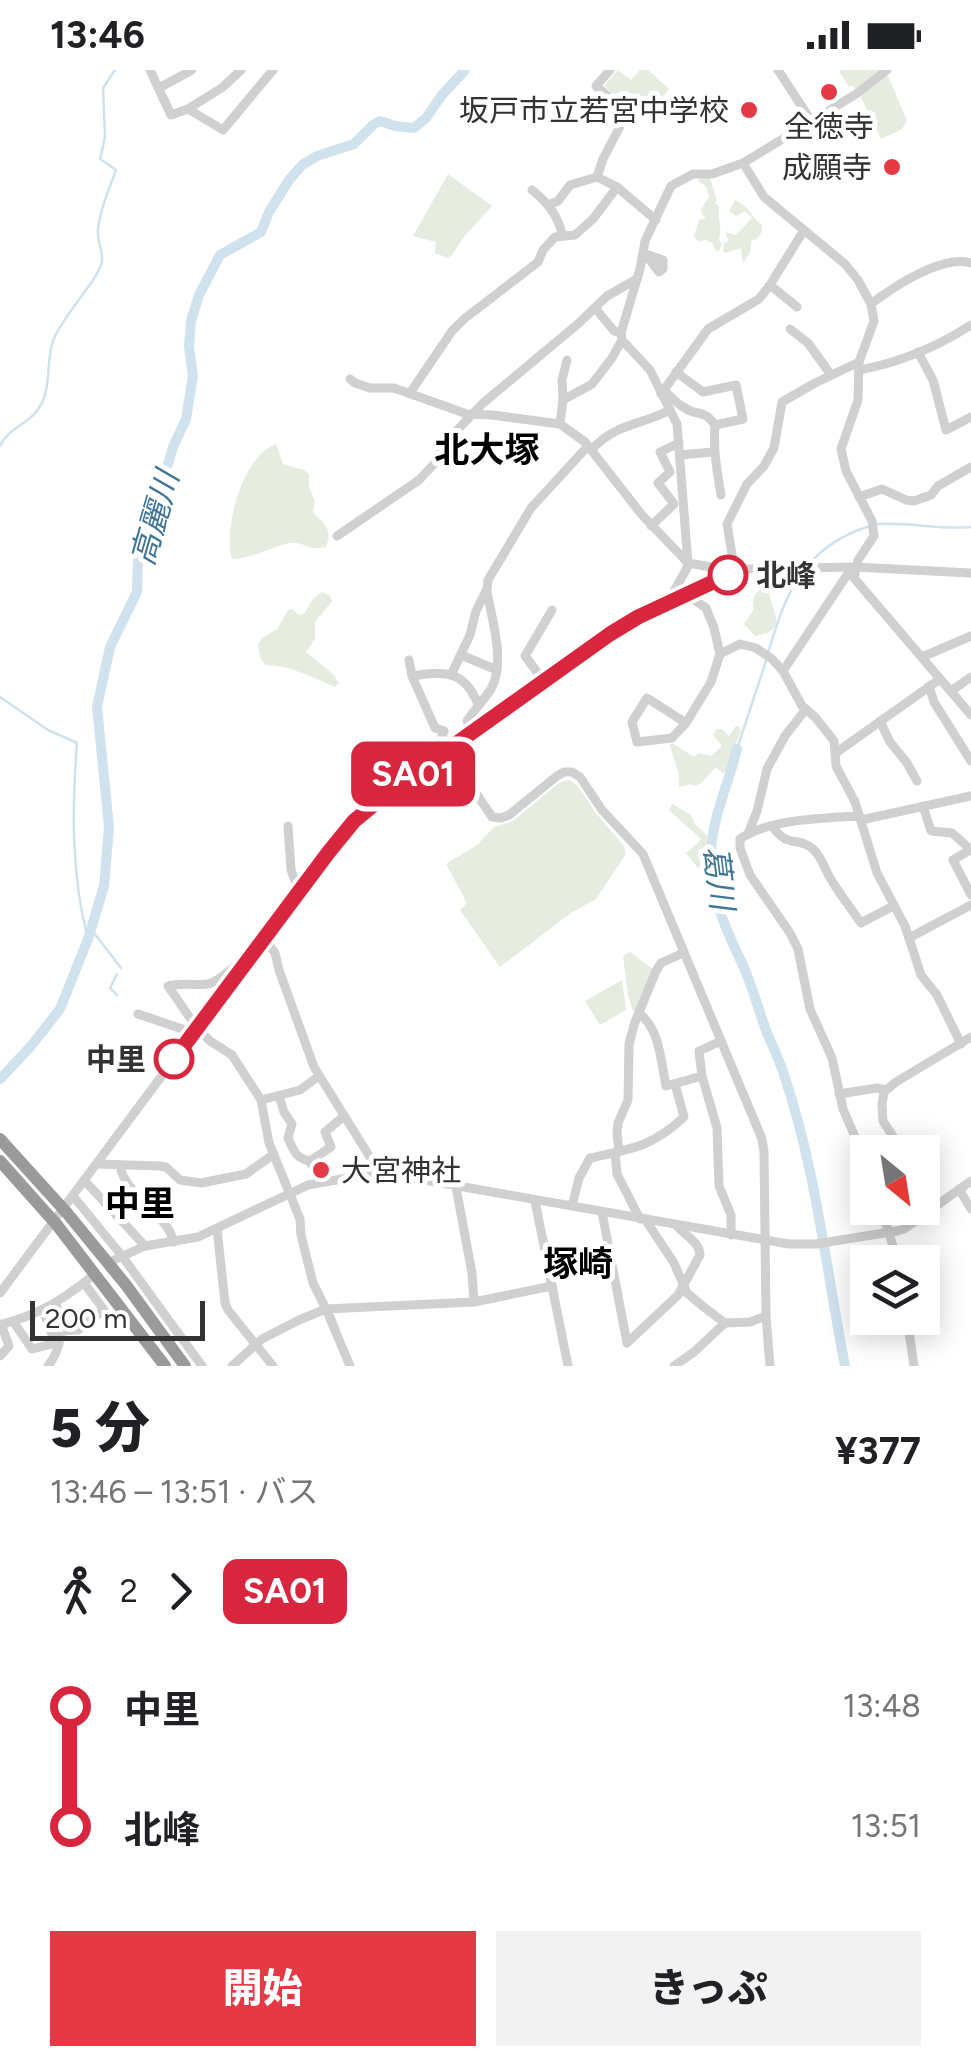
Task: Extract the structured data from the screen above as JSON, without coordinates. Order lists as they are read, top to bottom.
{
  "districts": ["北大塚", "中里", "塚崎"],
  "water": ["高麗川", "葛川"],
  "places": [
    "全徳寺",
    "坂戸市立若宮中学校",
    "成願寺",
    "北峰",
    "中里",
    "大宮神社"
  ],
  "lines": ["bus line SA01"],
  "scale_bar": "200 m",
  "north": "bottom right",
  "page": {
    "status": "13:46",
    "on_map": "SA01",
    "scale": "200 m",
    "heading": ["5 分", "13:46 – 13:51 · バス", "¥377"],
    "legs": ["2", "SA01"],
    "list": [
      {
        "name": "中里",
        "value": "13:48"
      },
      {
        "name": "北峰",
        "value": "13:51"
      }
    ],
    "buttons": ["開始", "きっぷ"]
  }
}
